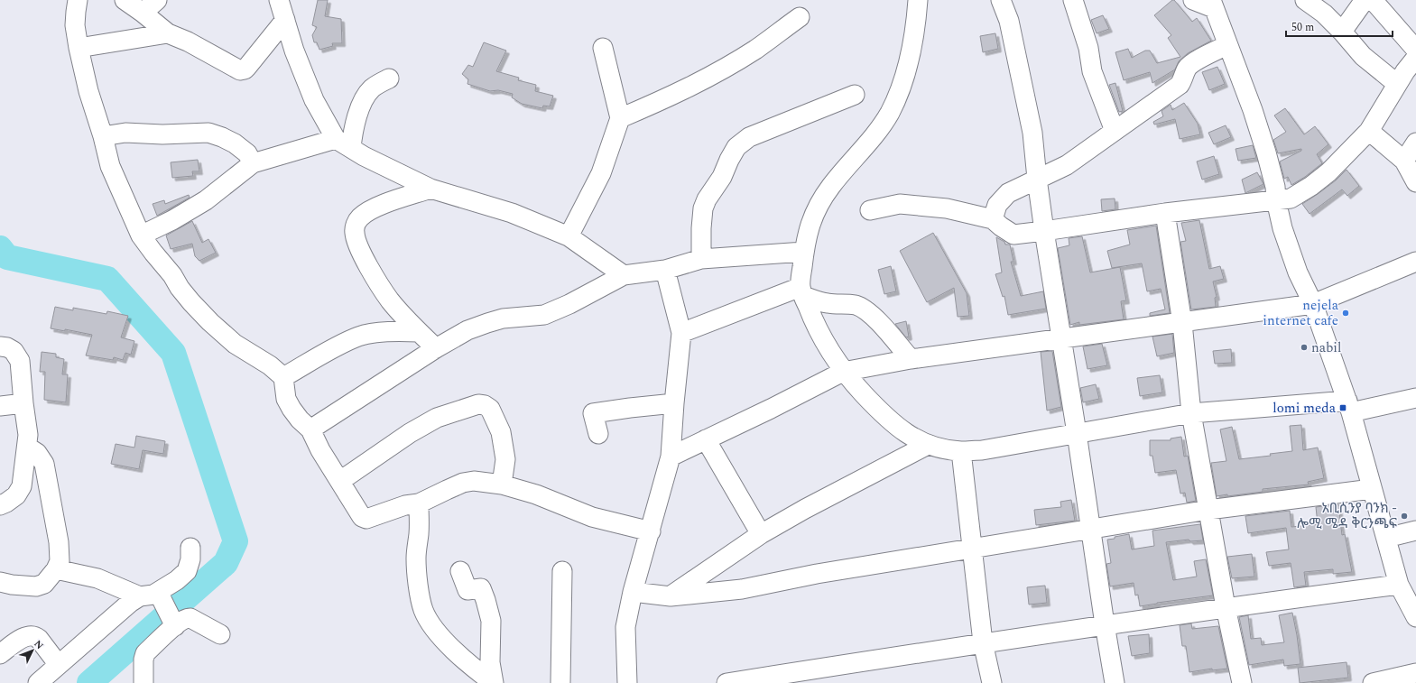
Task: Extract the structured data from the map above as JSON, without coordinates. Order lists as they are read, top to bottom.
{
  "places": {
    "other": ["nejela internet cafe", "nabil", "አቢሲንያ ባንክ - ሎሚ ሜዳ ቅርንጫፍ"],
    "transit": ["lomi meda"]
  },
  "scale_bar": "50 m",
  "north": "top right"
}
